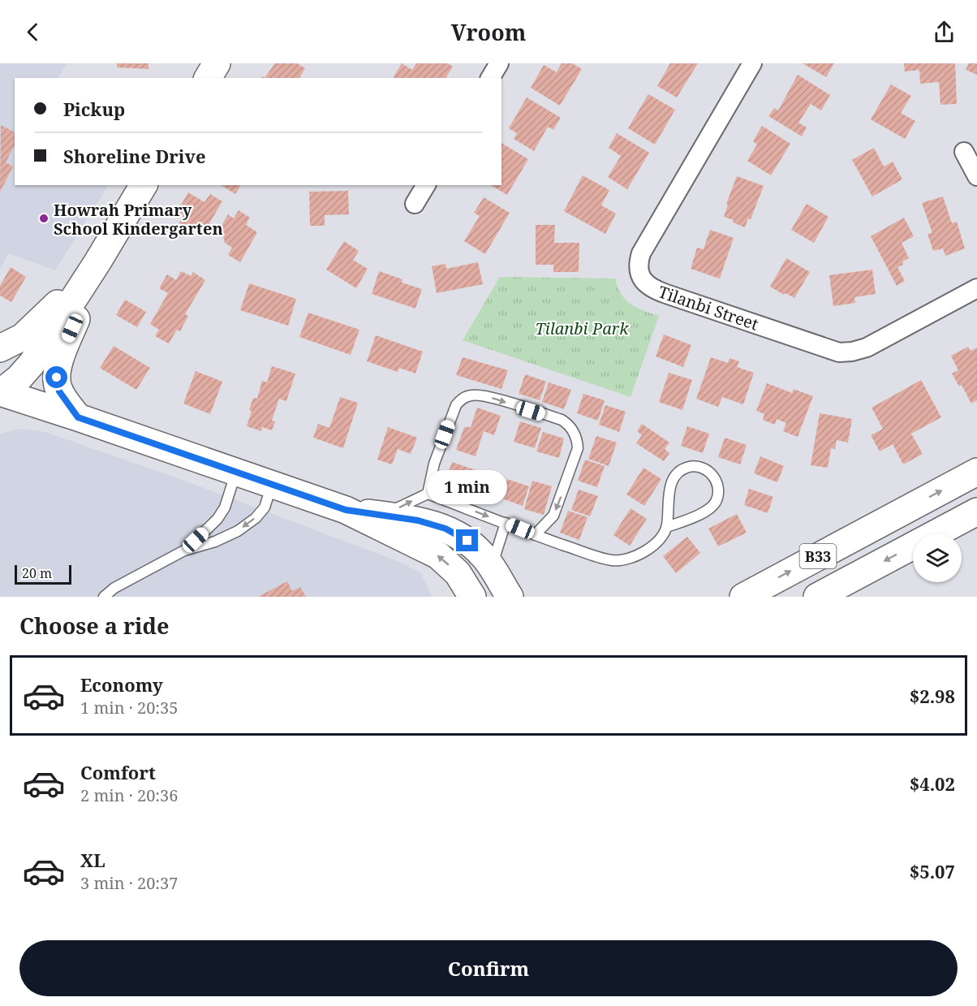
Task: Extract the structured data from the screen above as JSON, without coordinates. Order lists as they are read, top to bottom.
{
  "streets": {
    "main road": ["B33"],
    "street": ["Tilanbi Street"]
  },
  "parks": ["Tilanbi Park"],
  "places": ["Howrah Primary School Kindergarten"],
  "scale_bar": "20 m",
  "page": {
    "header": "Vroom",
    "banner": ["Pickup", "Shoreline Drive"],
    "bubble": "1 min",
    "scale": "20 m",
    "heading": "Choose a ride",
    "list": [
      {
        "name": "Economy",
        "note": "1 min · 20:35",
        "value": "$2.98"
      },
      {
        "name": "Comfort",
        "note": "2 min · 20:36",
        "value": "$4.02"
      },
      {
        "name": "XL",
        "note": "3 min · 20:37",
        "value": "$5.07"
      }
    ],
    "buttons": "Confirm"
  }
}
